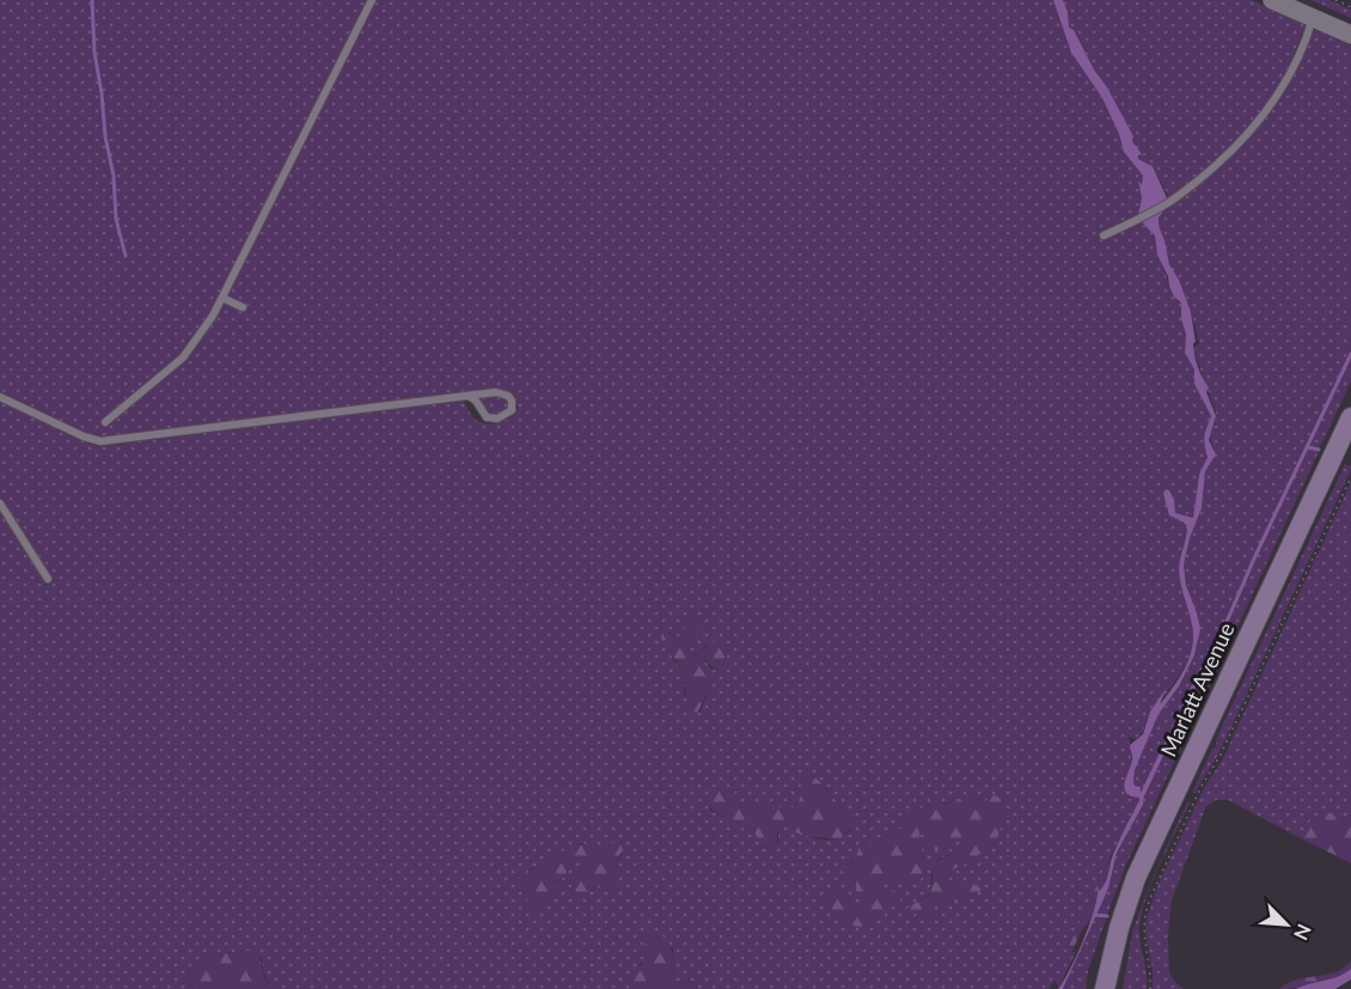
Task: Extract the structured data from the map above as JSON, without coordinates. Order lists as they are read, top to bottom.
{
  "streets": {
    "main road": ["Marlatt Avenue"]
  },
  "north": "bottom right"
}
